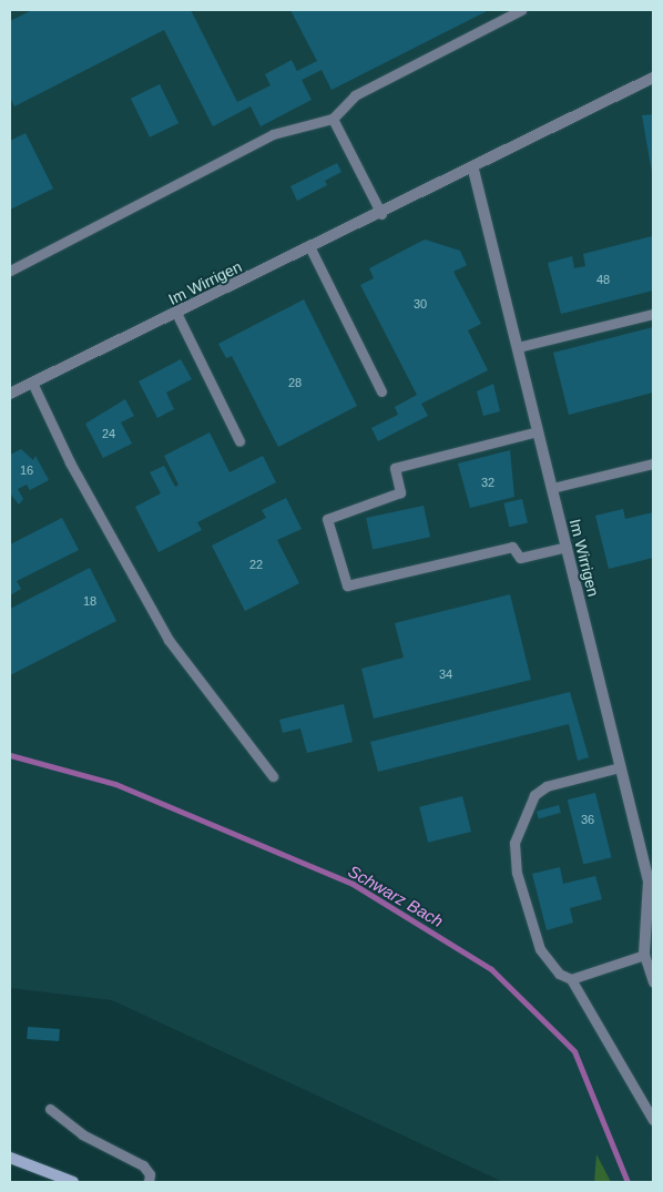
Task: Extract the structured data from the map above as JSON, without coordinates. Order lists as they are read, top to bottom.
{
  "streets": {
    "street": ["Im Wirrigen"]
  },
  "water": ["Schwarz Bach"],
  "house_numbers": [
    "48",
    "30",
    "28",
    "24",
    "16",
    "32",
    "22",
    "18",
    "34",
    "36"
  ]
}
